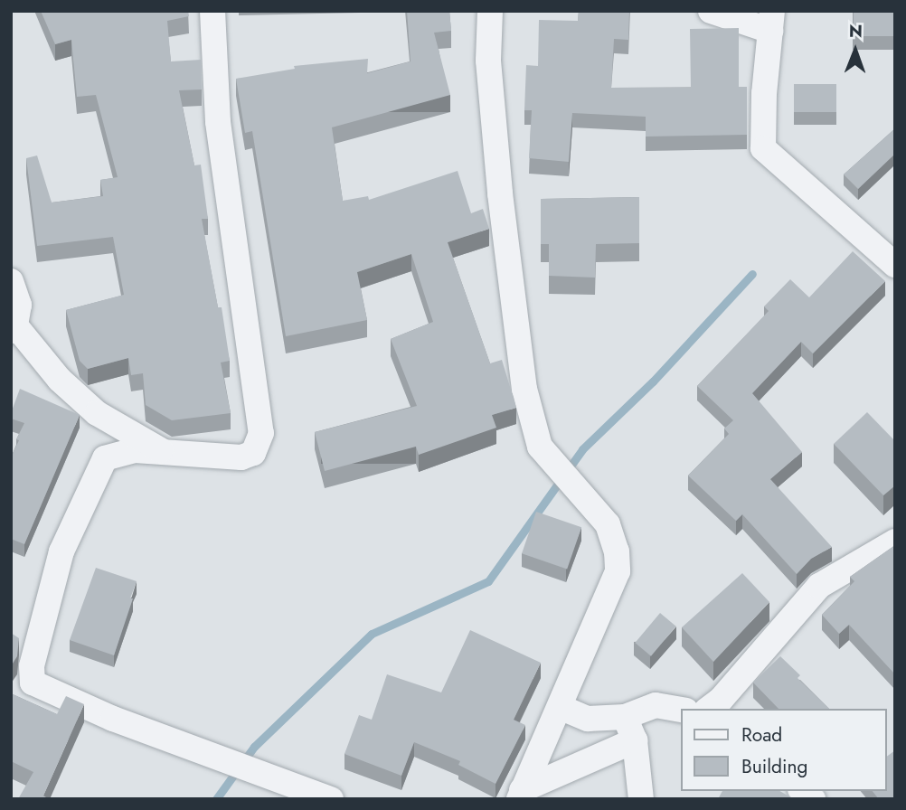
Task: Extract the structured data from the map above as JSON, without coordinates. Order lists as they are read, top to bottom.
{
  "legend": ["Road", "Building"],
  "north": "top"
}
